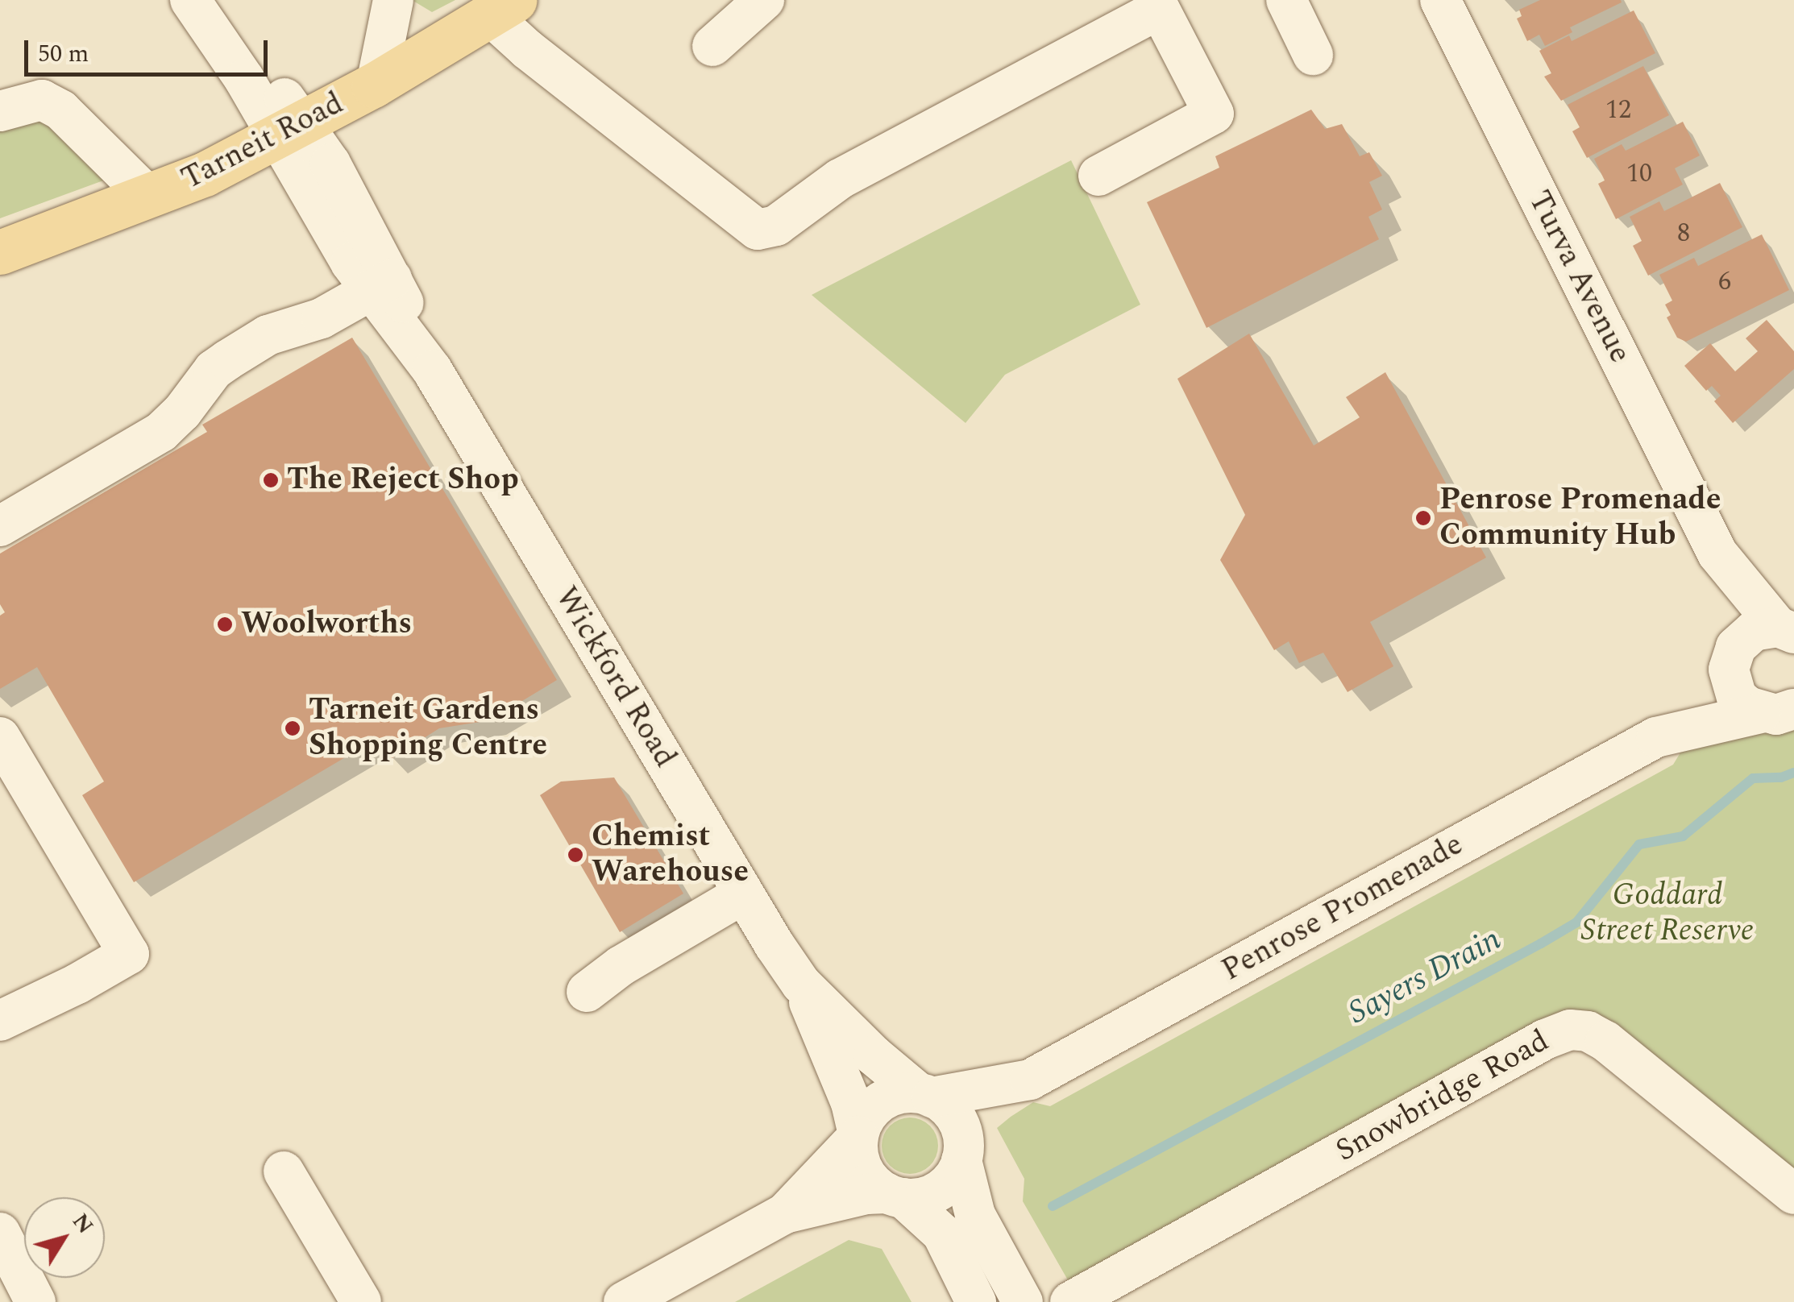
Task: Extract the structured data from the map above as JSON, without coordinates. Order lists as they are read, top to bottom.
{
  "streets": {
    "main road": ["Tarneit Road"],
    "street": [
      "Turva Avenue",
      "Wickford Road",
      "Penrose Promenade",
      "Snowbridge Road"
    ]
  },
  "crossings": [
    ["Tarneit Road", "Wickford Road"],
    ["Turva Avenue", "Penrose Promenade"],
    ["Wickford Road", "Penrose Promenade"]
  ],
  "water": ["Sayers Drain"],
  "parks": ["Goddard Street Reserve"],
  "places": [
    "The Reject Shop",
    "Penrose Promenade Community Hub",
    "Woolworths",
    "Tarneit Gardens Shopping Centre",
    "Chemist Warehouse"
  ],
  "house_numbers": [
    "12",
    "10",
    "8",
    "6"
  ],
  "scale_bar": "50 m",
  "north": "top right"
}
